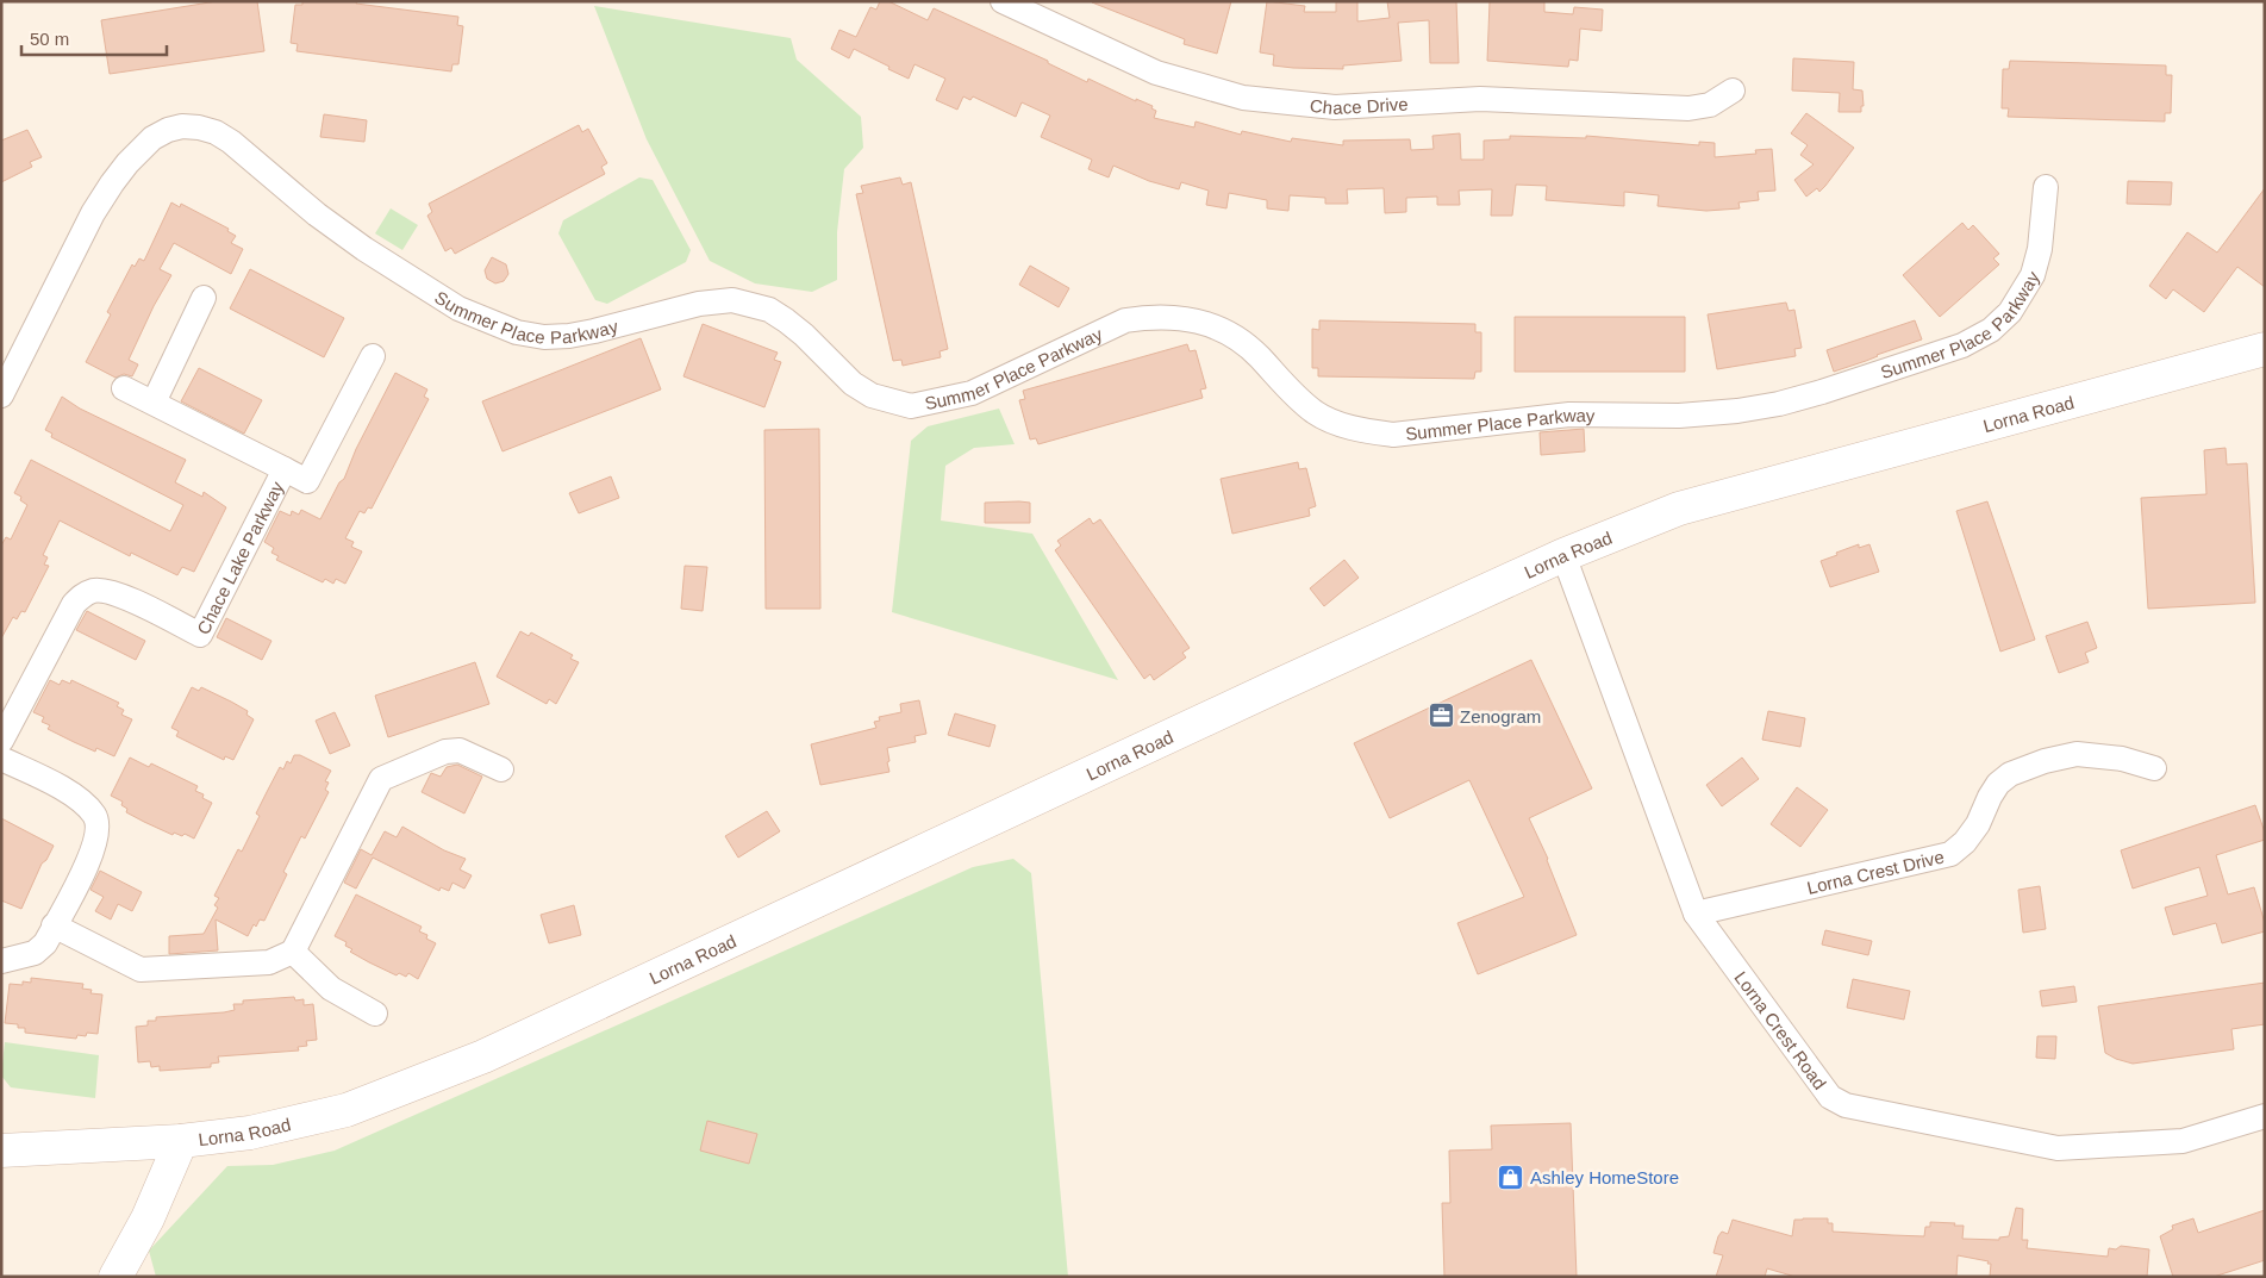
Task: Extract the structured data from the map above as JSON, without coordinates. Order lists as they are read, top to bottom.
{
  "streets": {
    "street": [
      "Chace Drive",
      "Summer Place Parkway",
      "Lorna Road",
      "Chace Lake Parkway",
      "Lorna Crest Drive",
      "Lorna Crest Road"
    ]
  },
  "crossings": [
    ["Lorna Road", "Lorna Crest Road"],
    ["Lorna Crest Drive", "Lorna Crest Road"]
  ],
  "places": {
    "office": ["Zenogram"],
    "shop": ["Ashley HomeStore"]
  },
  "scale_bar": "50 m"
}
